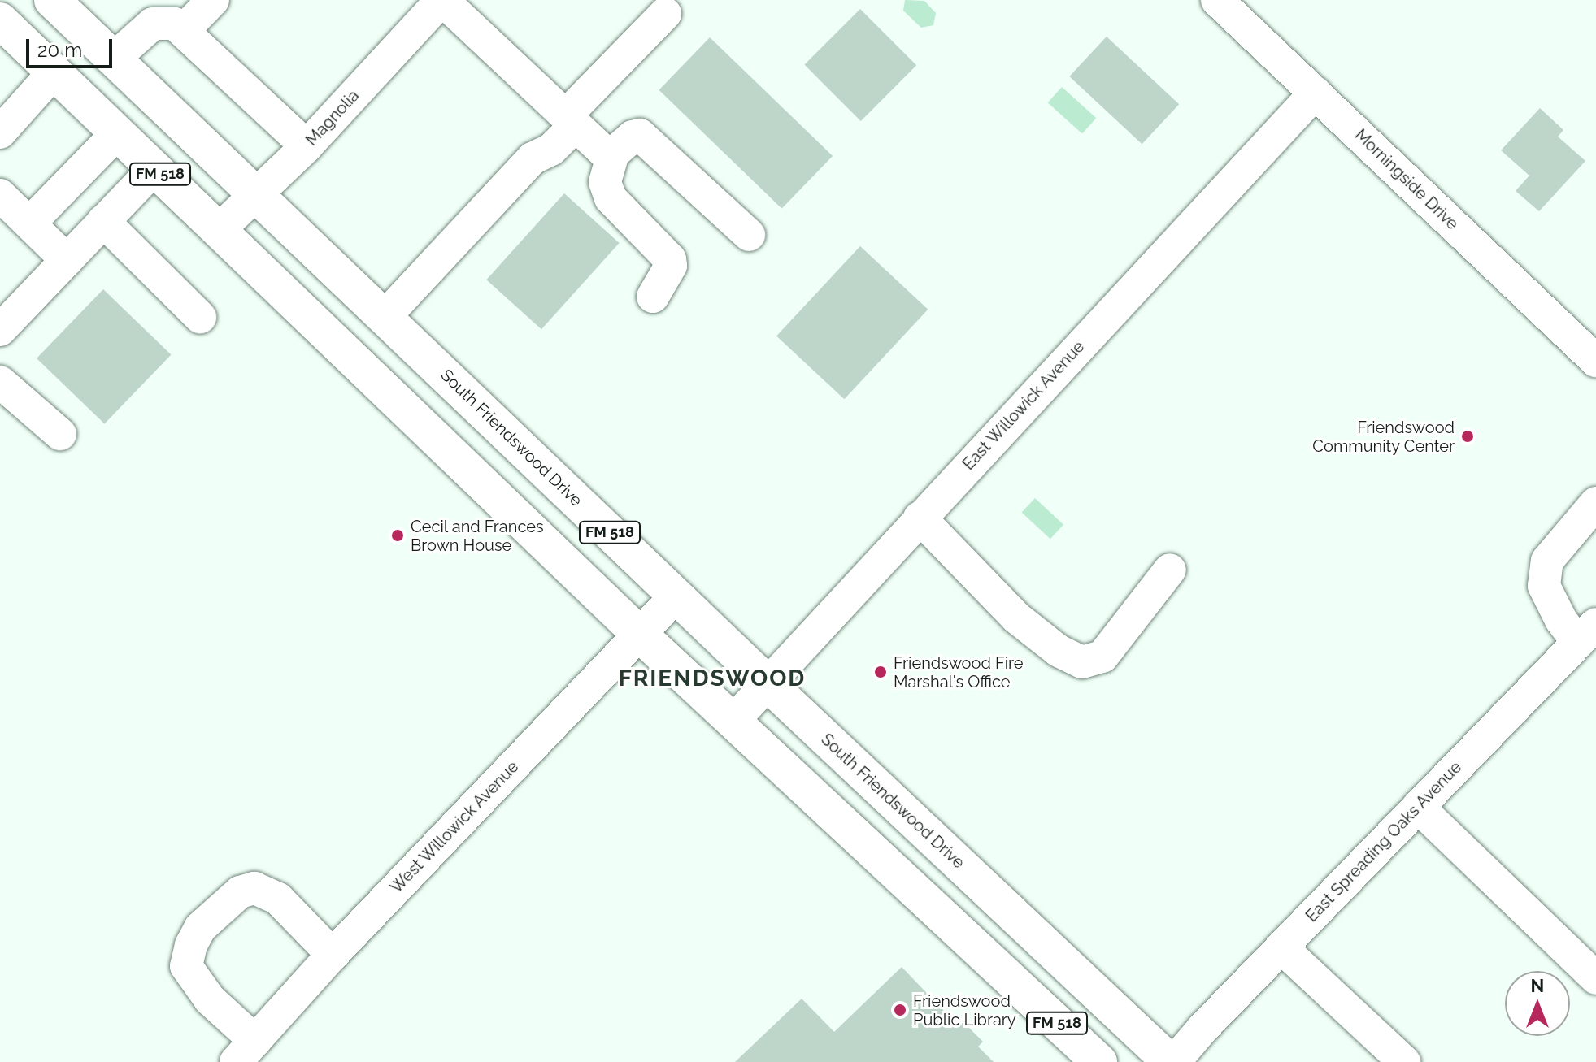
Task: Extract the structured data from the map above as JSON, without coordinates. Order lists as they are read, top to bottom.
{
  "streets": {
    "main road": ["FM 518", "South Friendswood Drive"],
    "street": [
      "Magnolia",
      "Morningside Drive",
      "East Willowick Avenue",
      "West Willowick Avenue",
      "East Spreading Oaks Avenue"
    ]
  },
  "crossings": [
    ["Magnolia", "FM 518"],
    ["Magnolia", "South Friendswood Drive"],
    ["FM 518", "East Willowick Avenue"],
    ["FM 518", "West Willowick Avenue"],
    ["Morningside Drive", "East Willowick Avenue"],
    ["East Willowick Avenue", "South Friendswood Drive"],
    ["South Friendswood Drive", "West Willowick Avenue"],
    ["South Friendswood Drive", "East Spreading Oaks Avenue"]
  ],
  "districts": ["FRIENDSWOOD"],
  "places": [
    "Friendswood Community Center",
    "Cecil and Frances Brown House",
    "Friendswood Fire Marshal's Office",
    "Friendswood Public Library"
  ],
  "scale_bar": "20 m",
  "north": "top"
}
